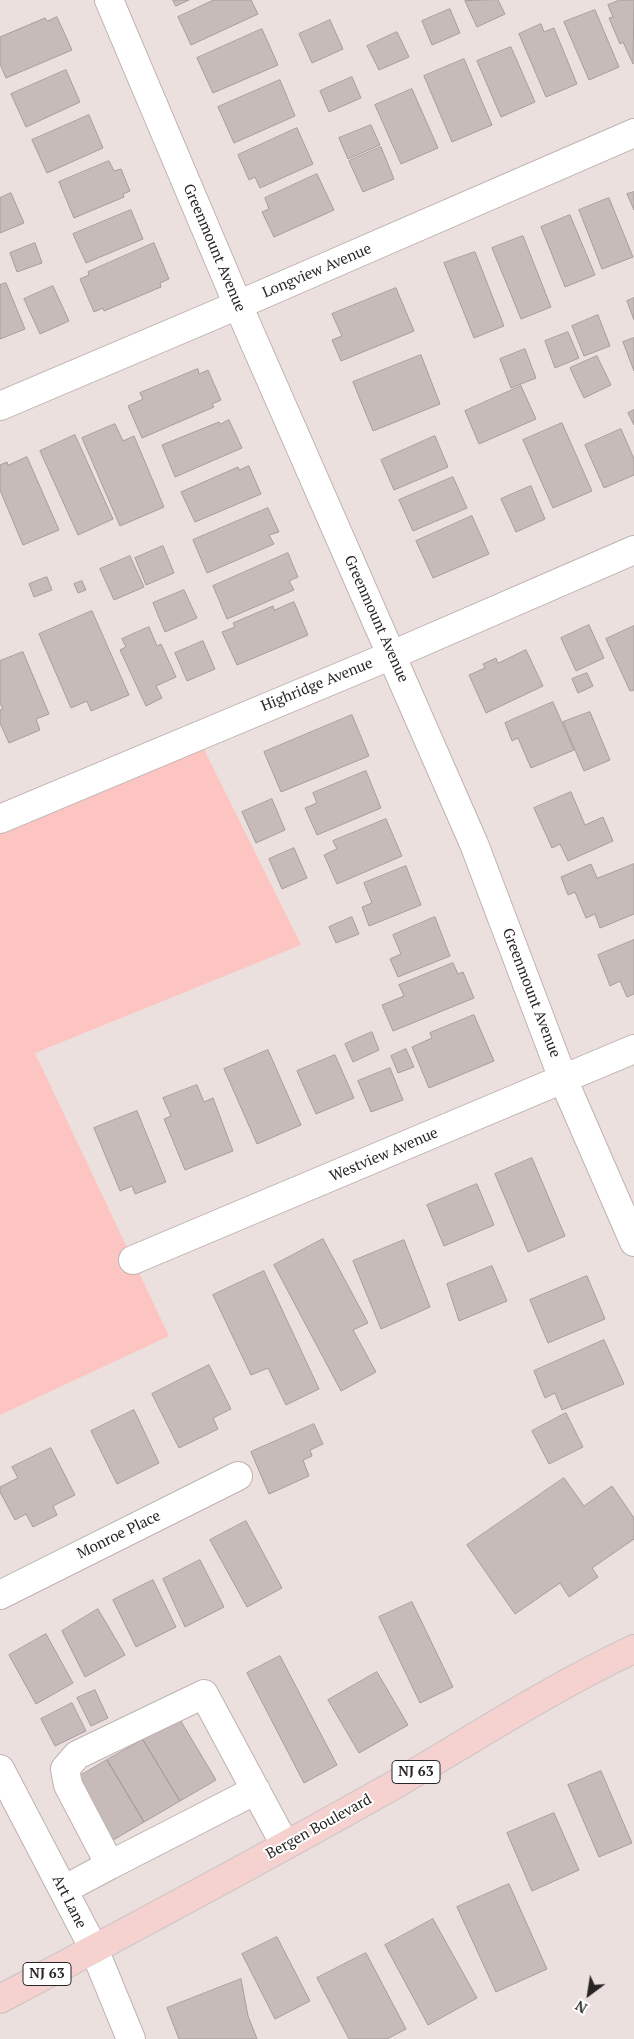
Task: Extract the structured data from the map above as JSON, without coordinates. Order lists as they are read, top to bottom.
{
  "streets": {
    "main road": ["NJ 63", "Bergen Boulevard"],
    "street": [
      "Greenmount Avenue",
      "Longview Avenue",
      "Highridge Avenue",
      "Westview Avenue",
      "Monroe Place",
      "Art Lane"
    ]
  },
  "crossings": [
    ["Greenmount Avenue", "Longview Avenue"],
    ["Greenmount Avenue", "Highridge Avenue"],
    ["Greenmount Avenue", "Westview Avenue"],
    ["Bergen Boulevard", "Art Lane"]
  ],
  "north": "bottom left"
}
